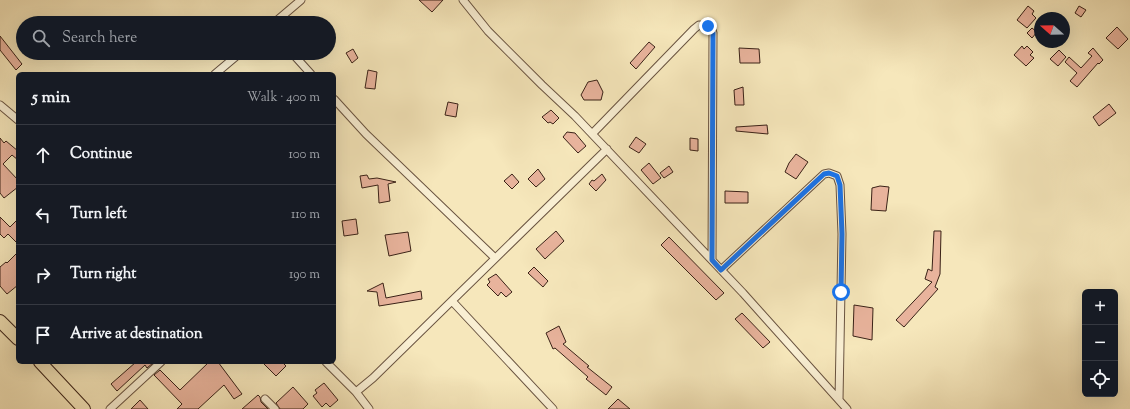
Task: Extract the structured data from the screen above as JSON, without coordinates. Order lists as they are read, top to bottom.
{
  "north": "left",
  "page": {
    "search": "Search here",
    "heading": ["5 min", "Walk · 400 m"],
    "list": [
      ["Continue", "100 m"],
      ["Turn left", "110 m"],
      ["Turn right", "190 m"],
      "Arrive at destination"
    ],
    "map_buttons": ["+", "−"]
  }
}
